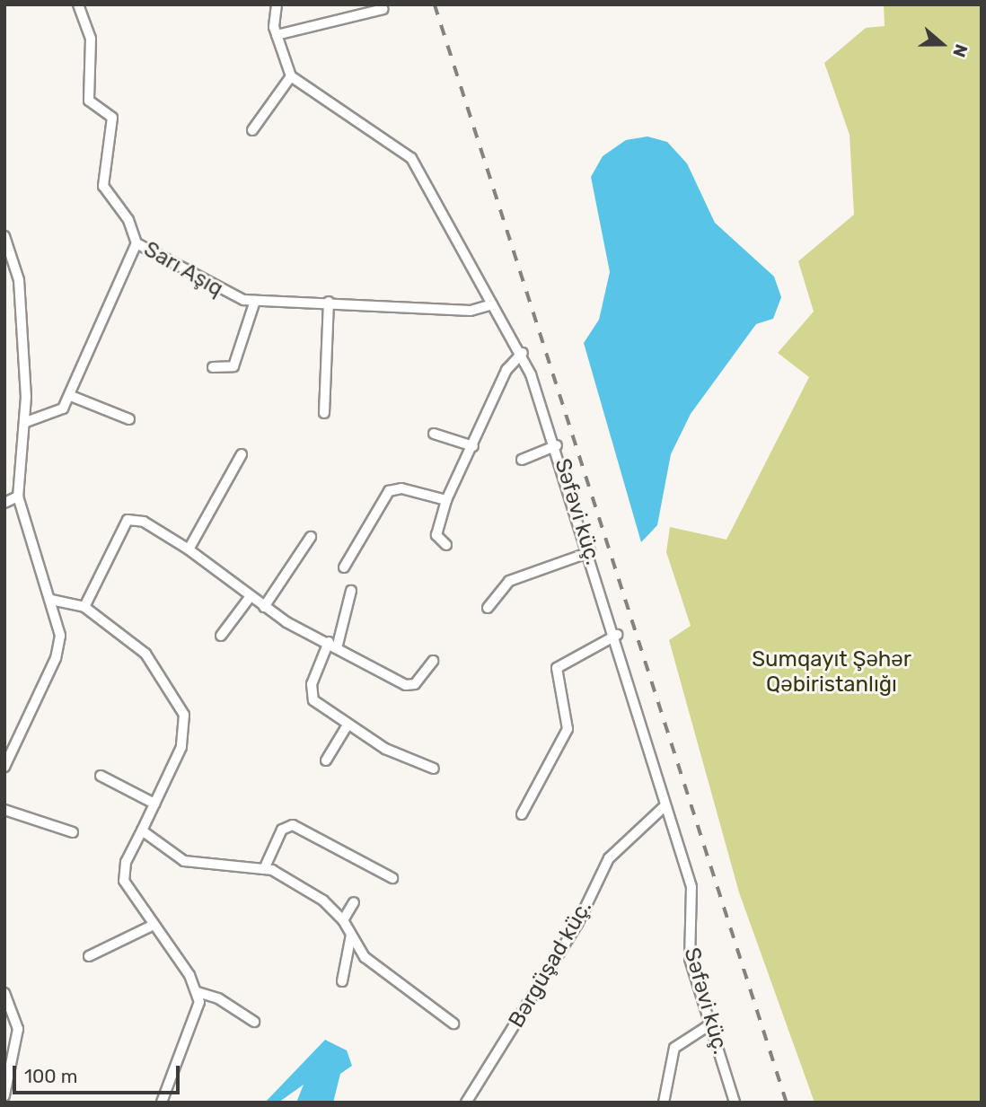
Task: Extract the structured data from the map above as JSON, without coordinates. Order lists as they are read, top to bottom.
{
  "streets": {
    "street": ["Sarı Aşıq", "Səfəvi küç.", "Bərgüşad küç."]
  },
  "crossings": [
    ["Sarı Aşıq", "Səfəvi küç."],
    ["Səfəvi küç.", "Bərgüşad küç."]
  ],
  "parks": ["Sumqayıt Şəhər Qəbiristanlığı"],
  "scale_bar": "100 m",
  "north": "right"
}
